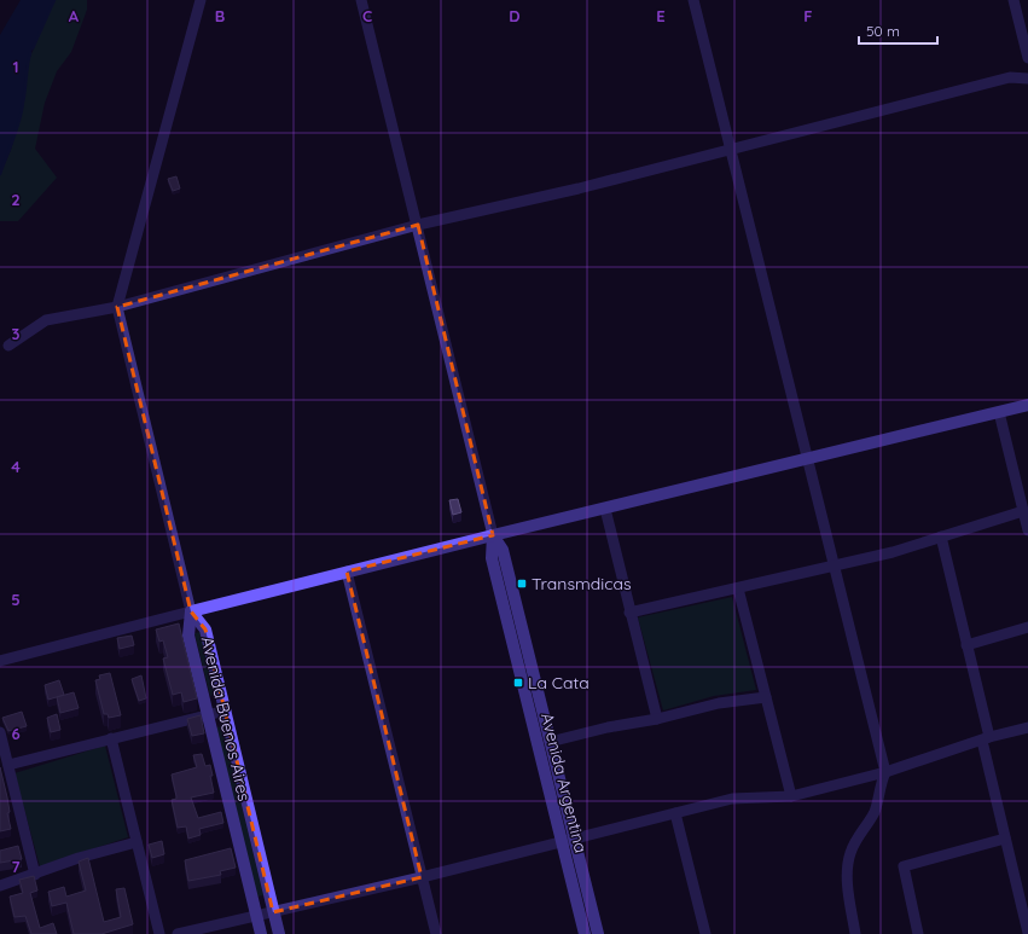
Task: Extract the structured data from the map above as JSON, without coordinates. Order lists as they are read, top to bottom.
{
  "streets": {
    "street": ["Avenida Buenos Aires", "Avenida Argentina"]
  },
  "places": {
    "transit": ["Transmdicas", "La Cata"]
  },
  "scale_bar": "50 m",
  "grid": {
    "columns": [
      "A",
      "B",
      "C",
      "D",
      "E",
      "F"
    ],
    "rows": [
      "1",
      "2",
      "3",
      "4",
      "5",
      "6",
      "7"
    ]
  }
}
